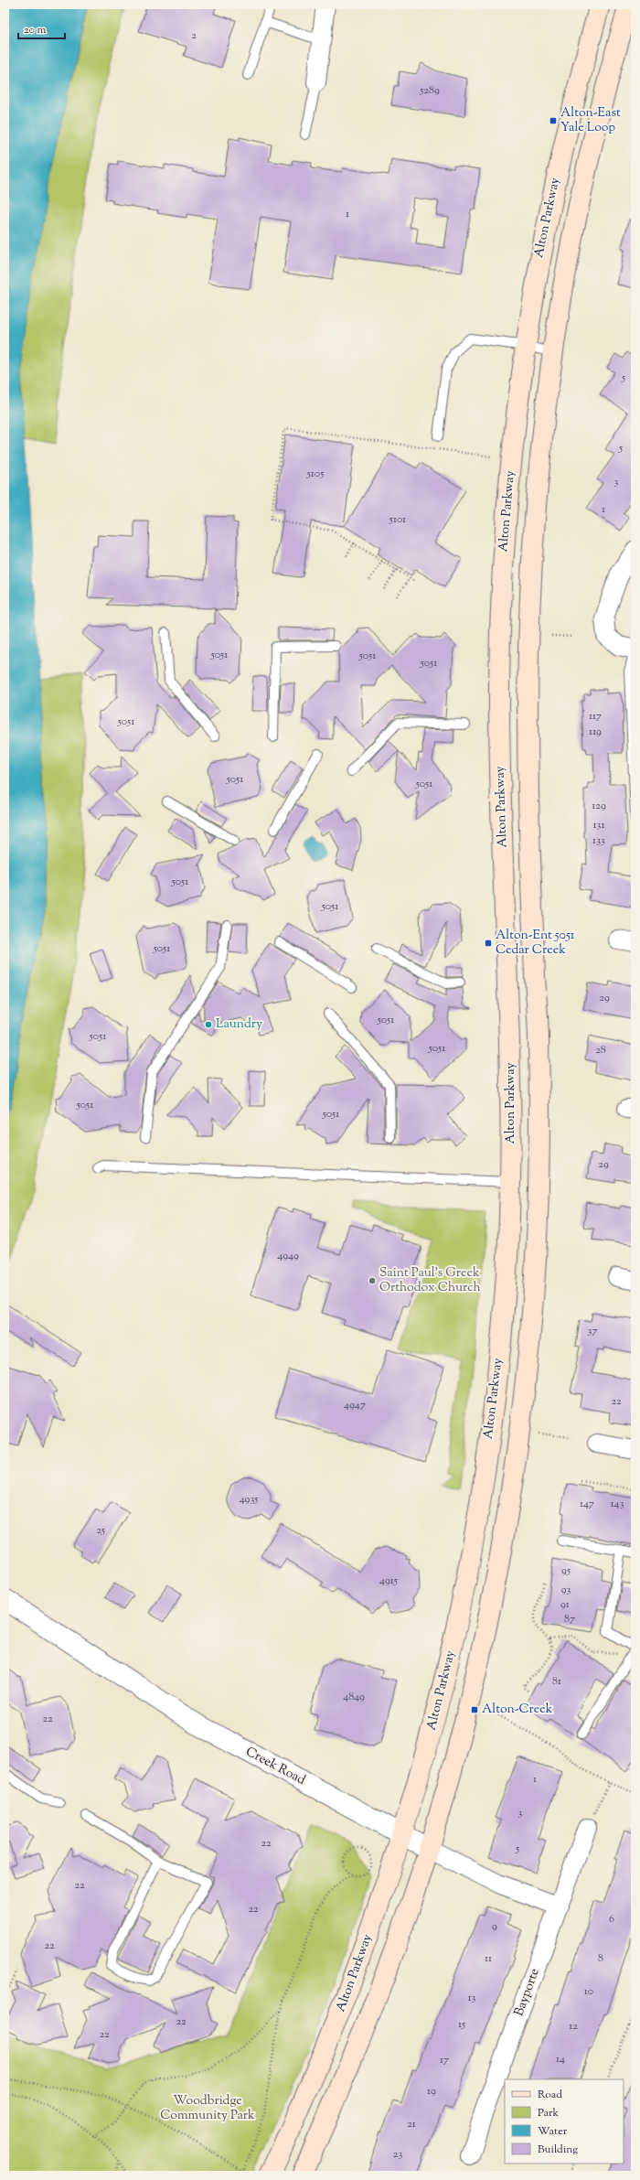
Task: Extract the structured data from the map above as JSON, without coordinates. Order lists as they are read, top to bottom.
{
  "streets": {
    "main road": ["Alton Parkway"],
    "street": ["Creek Road", "Bayporte"]
  },
  "crossings": [
    ["Alton Parkway", "Creek Road"],
    ["Creek Road", "Bayporte"]
  ],
  "parks": ["Woodbridge Community Park"],
  "places": {
    "transit": ["Alton-East Yale Loop", "Alton-Ent 5051 Cedar Creek", "Alton-Creek"],
    "other": ["Laundry", "Saint Paul's Greek Orthodox Church"]
  },
  "house_numbers": [
    "2",
    "5289",
    "1",
    "5",
    "5",
    "5105",
    "3",
    "1",
    "5101",
    "5051",
    "5051",
    "5051",
    "117",
    "5051",
    "119",
    "5051",
    "5051",
    "129",
    "131",
    "133",
    "5051",
    "5051",
    "5051",
    "29",
    "5051",
    "5051",
    "5051",
    "28",
    "5051",
    "5051",
    "29",
    "4949",
    "37",
    "22",
    "4947",
    "4935",
    "147",
    "143",
    "25",
    "95",
    "4915",
    "93",
    "91",
    "87",
    "81",
    "4849",
    "22",
    "1",
    "3",
    "22",
    "5",
    "22",
    "22",
    "6",
    "9",
    "22",
    "11",
    "8",
    "10",
    "13",
    "22",
    "15",
    "12",
    "22",
    "14",
    "17",
    "19",
    "21",
    "23"
  ],
  "legend": [
    "Road",
    "Park",
    "Water",
    "Building"
  ],
  "scale_bar": "20 m"
}
